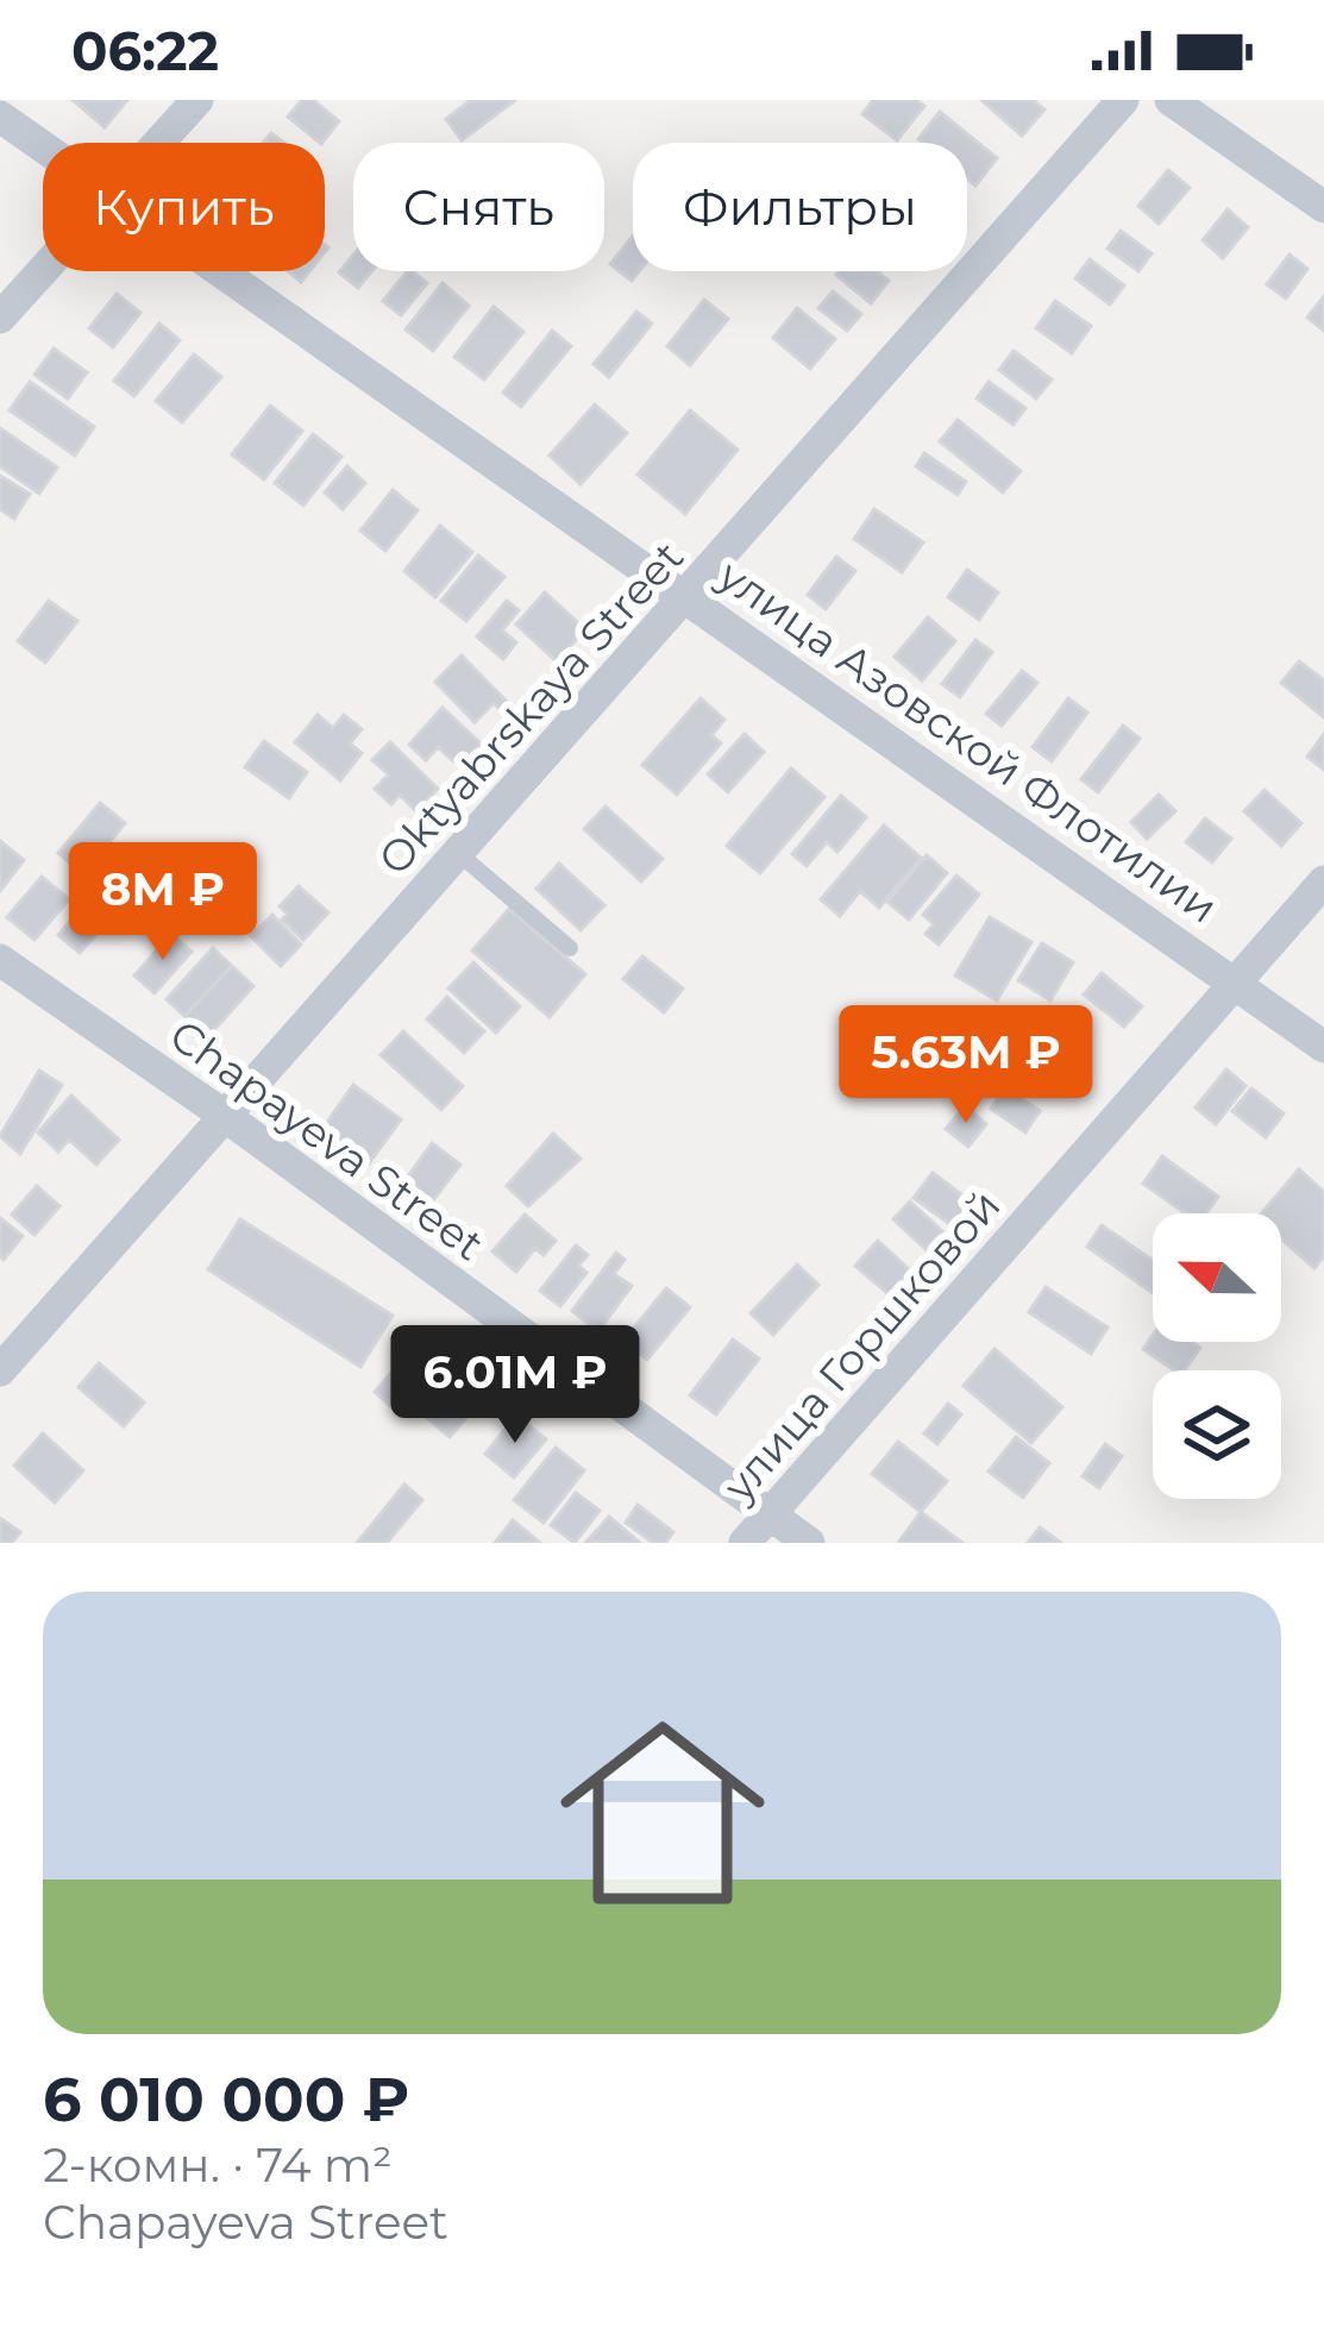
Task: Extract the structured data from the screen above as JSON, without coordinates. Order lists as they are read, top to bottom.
{
  "streets": {
    "street": [
      "Oktyabrskaya Street",
      "улица Азовской Флотилии",
      "Chapayeva Street",
      "улица Горшковой"
    ]
  },
  "crossings": [
    ["Oktyabrskaya Street", "улица Азовской Флотилии"],
    ["Oktyabrskaya Street", "Chapayeva Street"],
    ["улица Азовской Флотилии", "улица Горшковой"],
    ["Chapayeva Street", "улица Горшковой"]
  ],
  "north": "left",
  "page": {
    "status": "06:22",
    "chip": ["Купить", "Снять", "Фильтры"],
    "price": ["8M ₽", "5.63M ₽", "6.01M ₽"],
    "list": [
      {
        "name": "6 010 000 ₽",
        "note": "2-комн. · 74 m² · Chapayeva Street"
      }
    ]
  }
}
